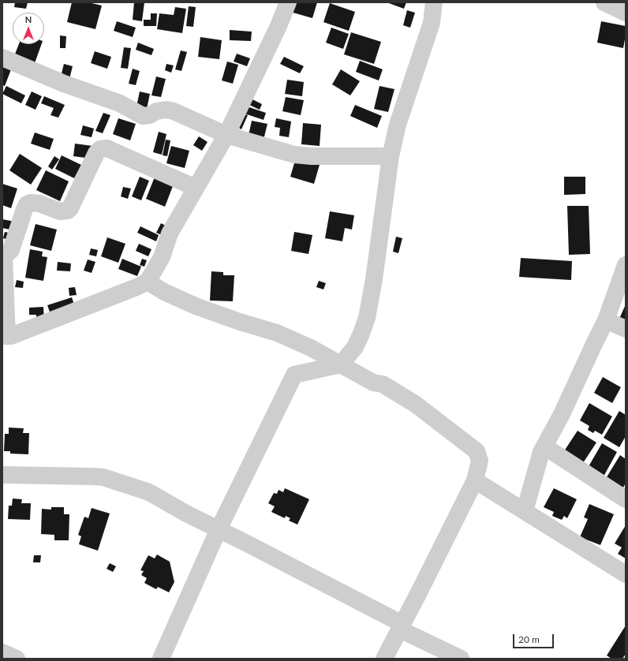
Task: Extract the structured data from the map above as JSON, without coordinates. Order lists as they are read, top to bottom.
{
  "scale_bar": "20 m",
  "north": "top"
}
